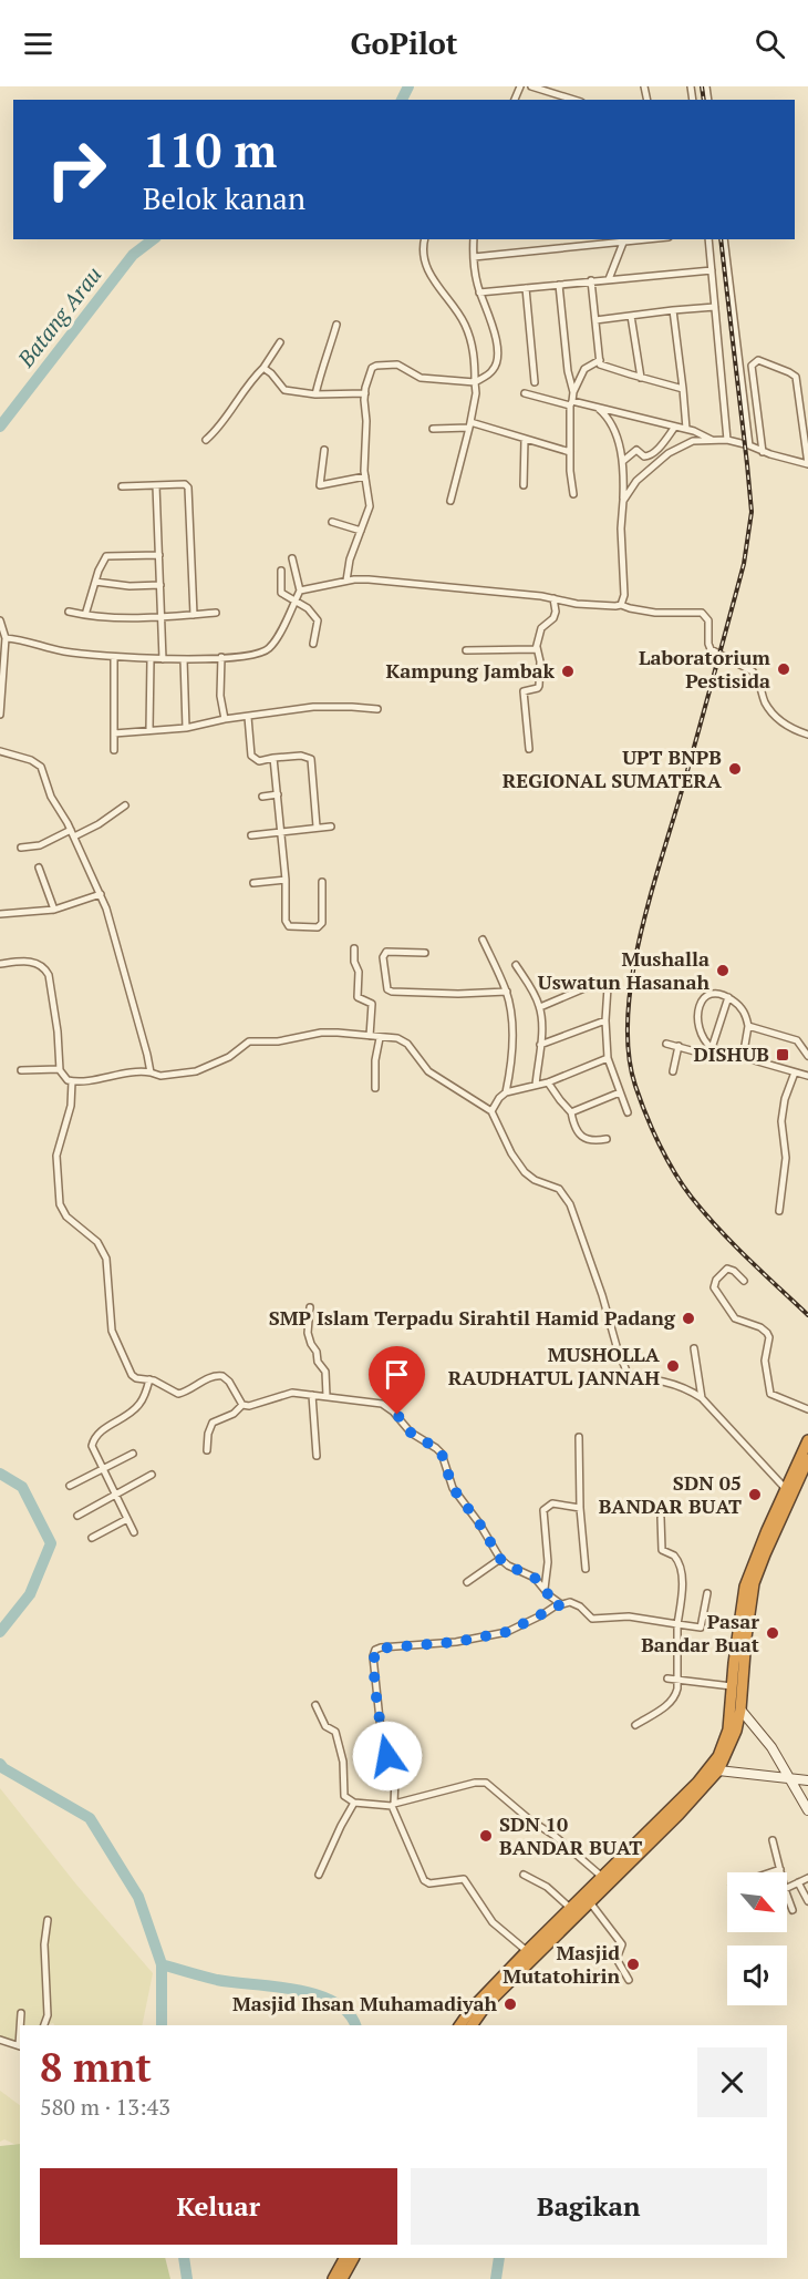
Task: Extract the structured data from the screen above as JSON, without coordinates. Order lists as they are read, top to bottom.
{
  "water": ["Batang Arau"],
  "places": {
    "other": [
      "Laboratorium Pestisida",
      "Kampung Jambak",
      "UPT BNPB REGIONAL SUMATERA",
      "Mushalla Uswatun Hasanah",
      "SMP Islam Terpadu Sirahtil Hamid Padang",
      "MUSHOLLA RAUDHATUL JANNAH",
      "SDN 05 BANDAR BUAT",
      "Pasar Bandar Buat",
      "SDN 10 BANDAR BUAT",
      "Masjid Mutatohirin",
      "Masjid Ihsan Muhamadiyah"
    ],
    "transit": ["DISHUB"]
  },
  "north": "bottom right",
  "page": {
    "header": "GoPilot",
    "turn": ["110 m", "Belok kanan"],
    "heading": ["8 mnt", "580 m · 13:43"],
    "buttons": ["Keluar", "Bagikan"]
  }
}
